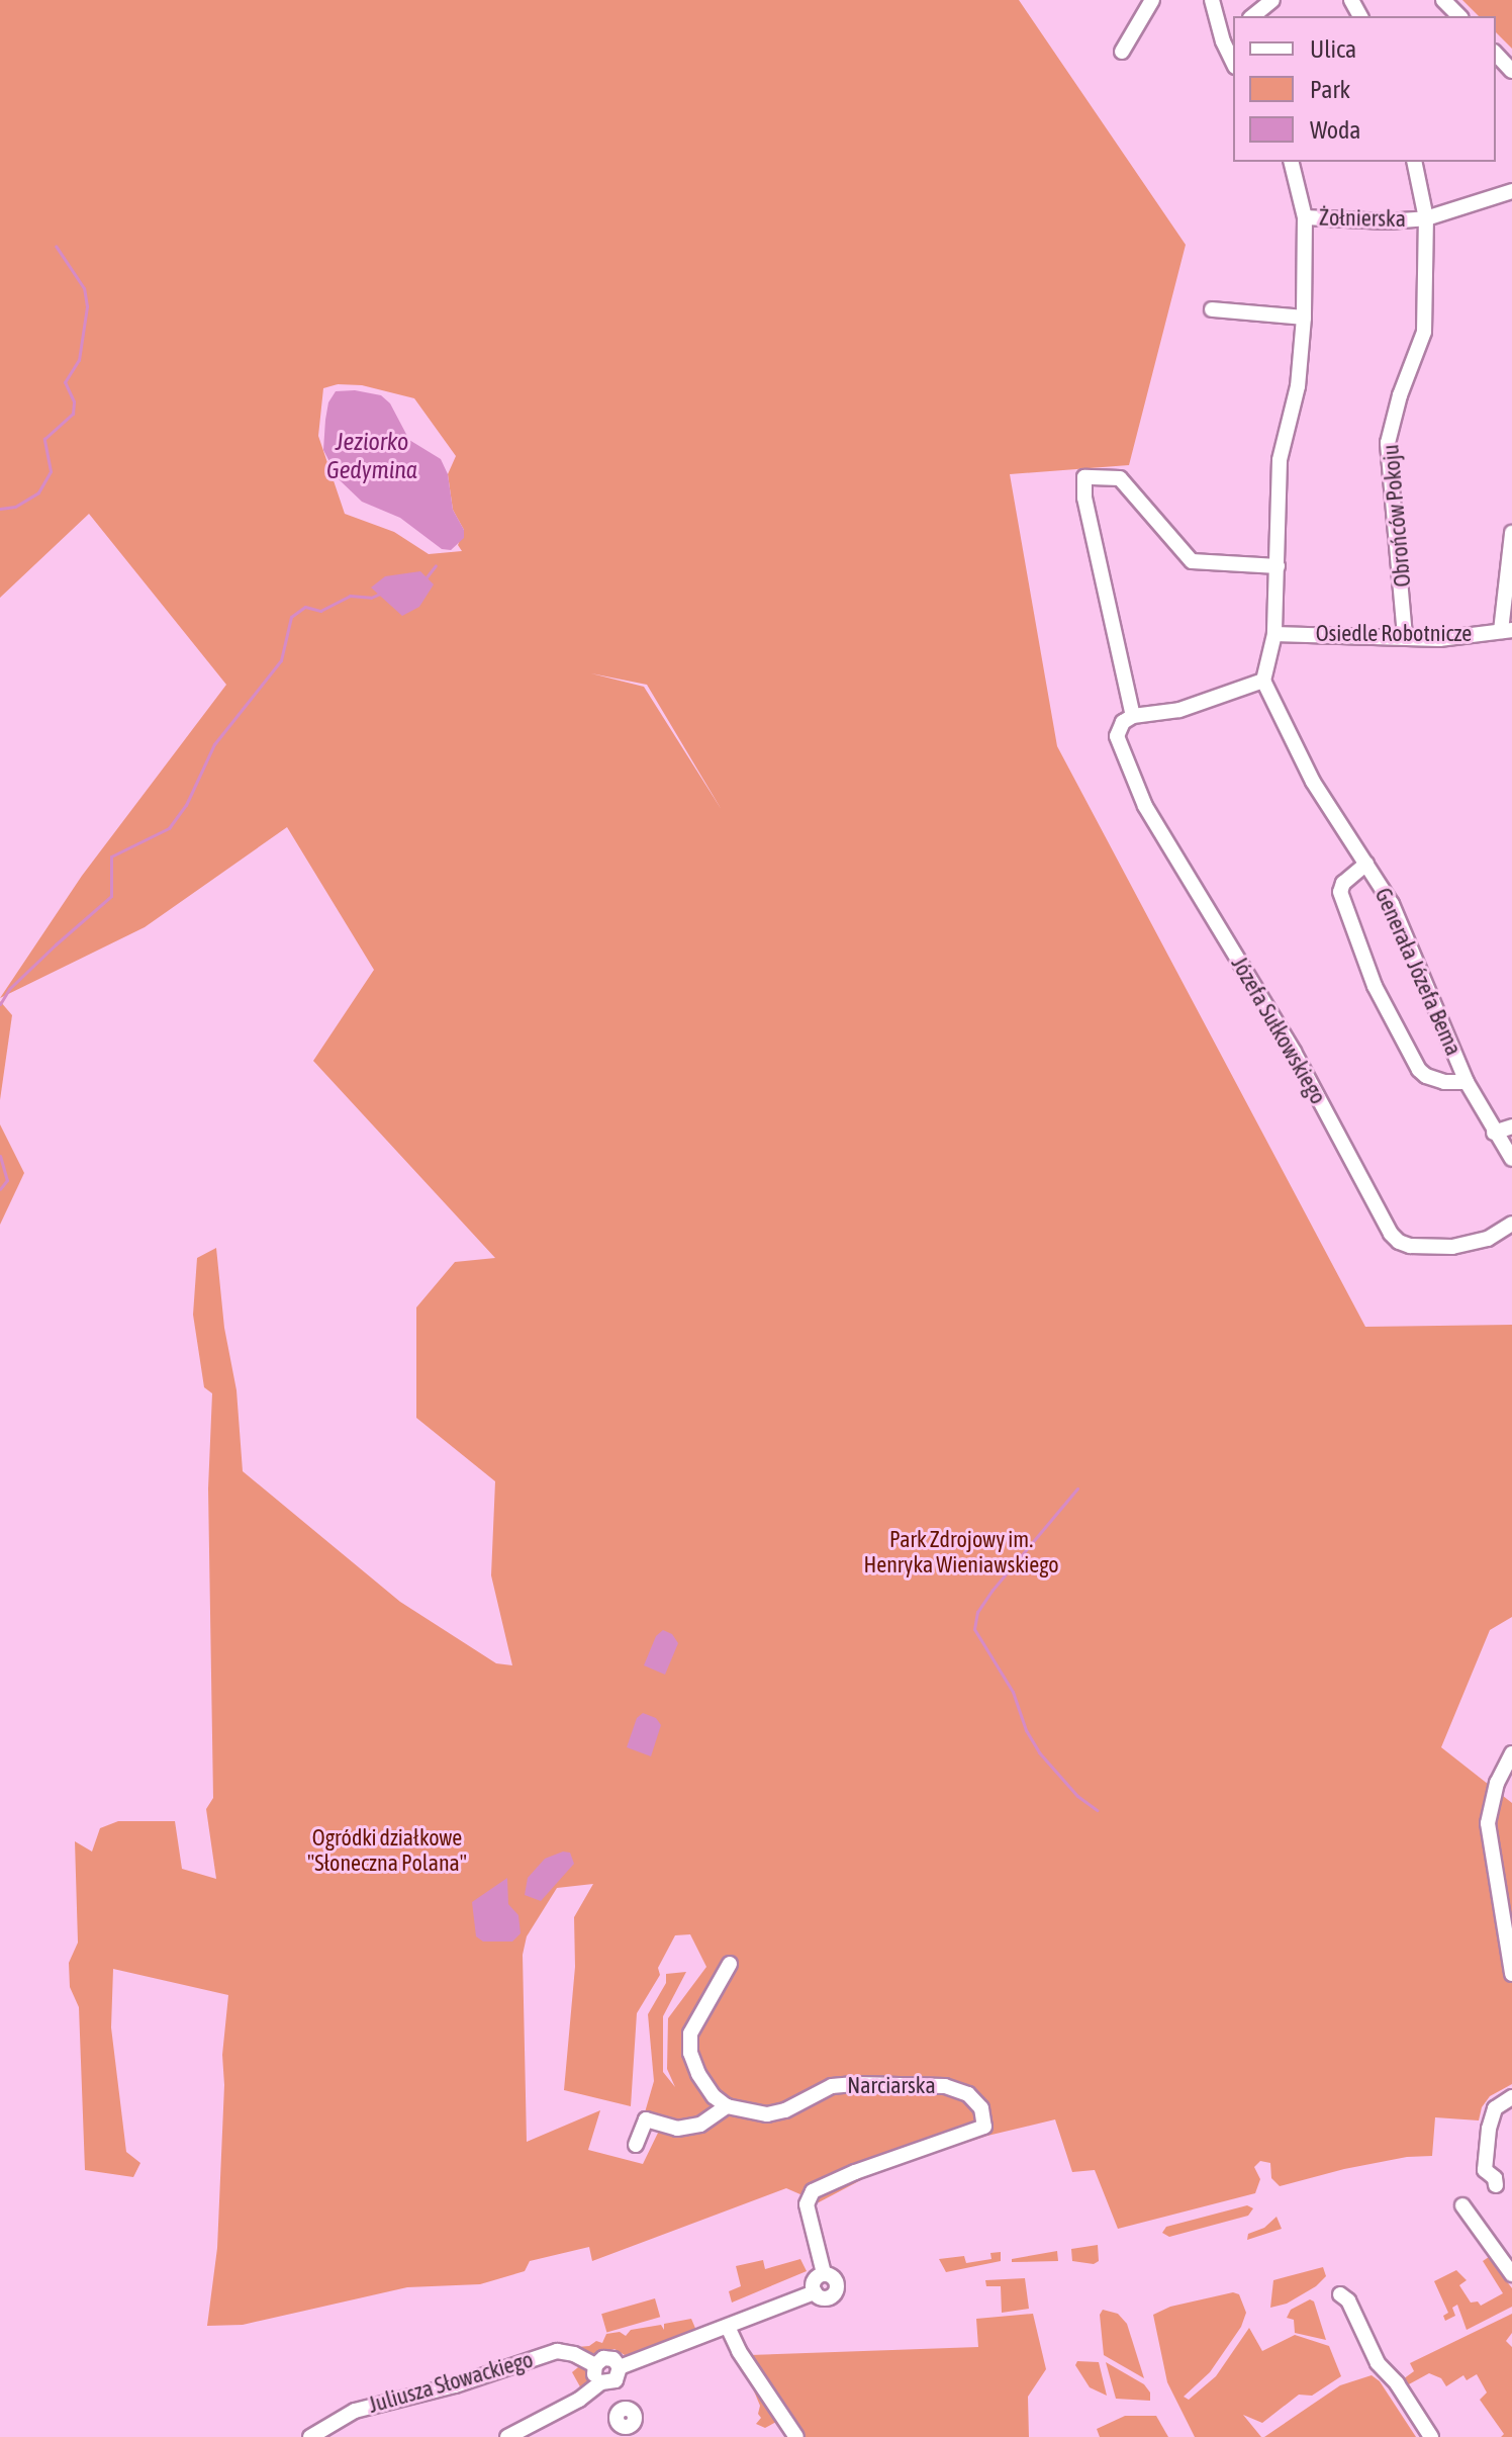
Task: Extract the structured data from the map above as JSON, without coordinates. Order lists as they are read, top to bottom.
{
  "streets": {
    "street": [
      "Żołnierska",
      "Obrońców Pokoju",
      "Osiedle Robotnicze",
      "Generała Józefa Bema",
      "Józefa Sułkowskiego",
      "Narciarska",
      "Juliusza Słowackiego"
    ]
  },
  "crossings": [
    ["Żołnierska", "Obrońców Pokoju"],
    ["Obrońców Pokoju", "Osiedle Robotnicze"]
  ],
  "water": ["Jeziorko Gedymina"],
  "parks": ["Park Zdrojowy im. Henryka Wieniawskiego", "Ogródki działkowe \"Słoneczna Polana\""],
  "legend": ["Ulica", "Park", "Woda"]
}
